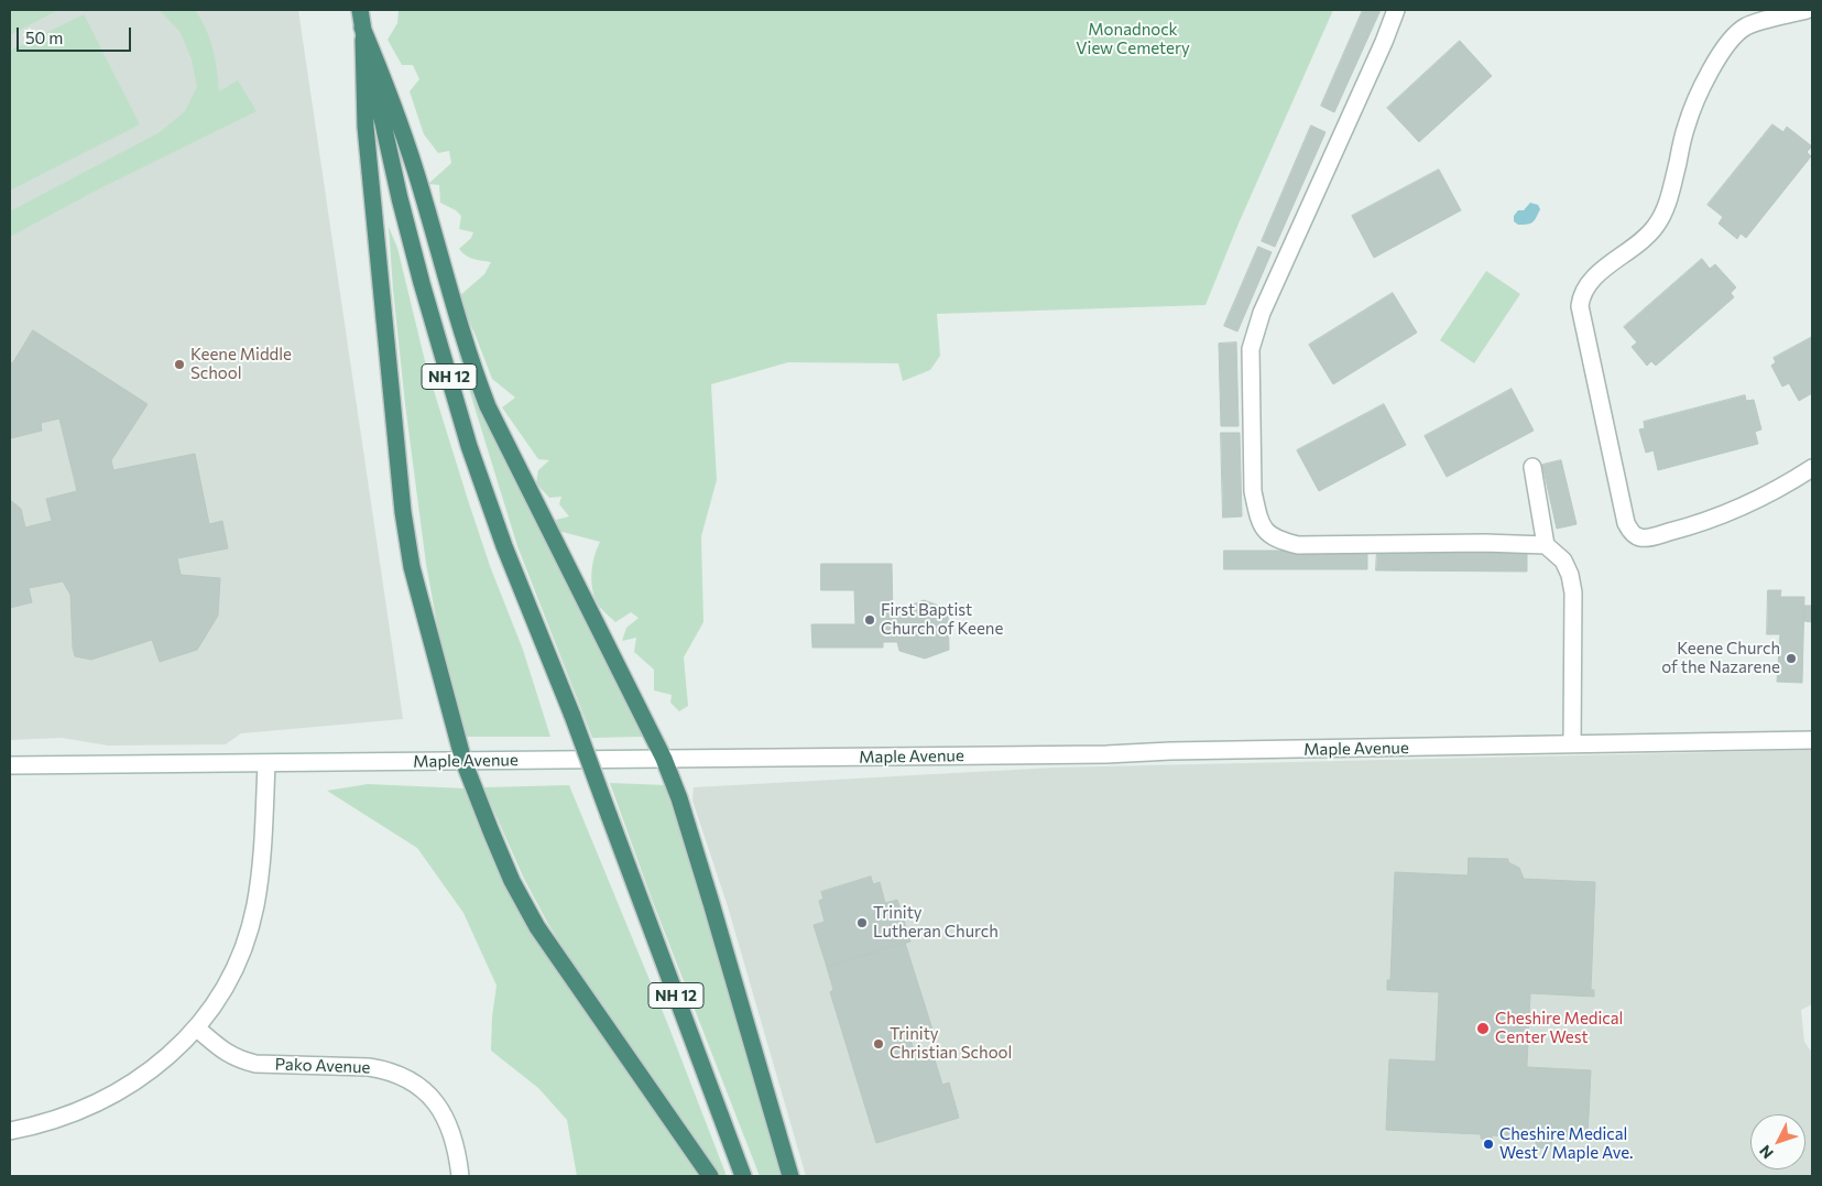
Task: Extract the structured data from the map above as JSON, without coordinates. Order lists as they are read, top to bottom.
{
  "streets": {
    "highway": ["NH 12"],
    "street": ["Maple Avenue", "Pako Avenue"]
  },
  "parks": ["Monadnock View Cemetery"],
  "places": [
    "Keene Middle School",
    "First Baptist Church of Keene",
    "Keene Church of the Nazarene",
    "Trinity Lutheran Church",
    "Cheshire Medical Center West",
    "Trinity Christian School",
    "Cheshire Medical West / Maple Ave."
  ],
  "scale_bar": "50 m",
  "north": "bottom left"
}
